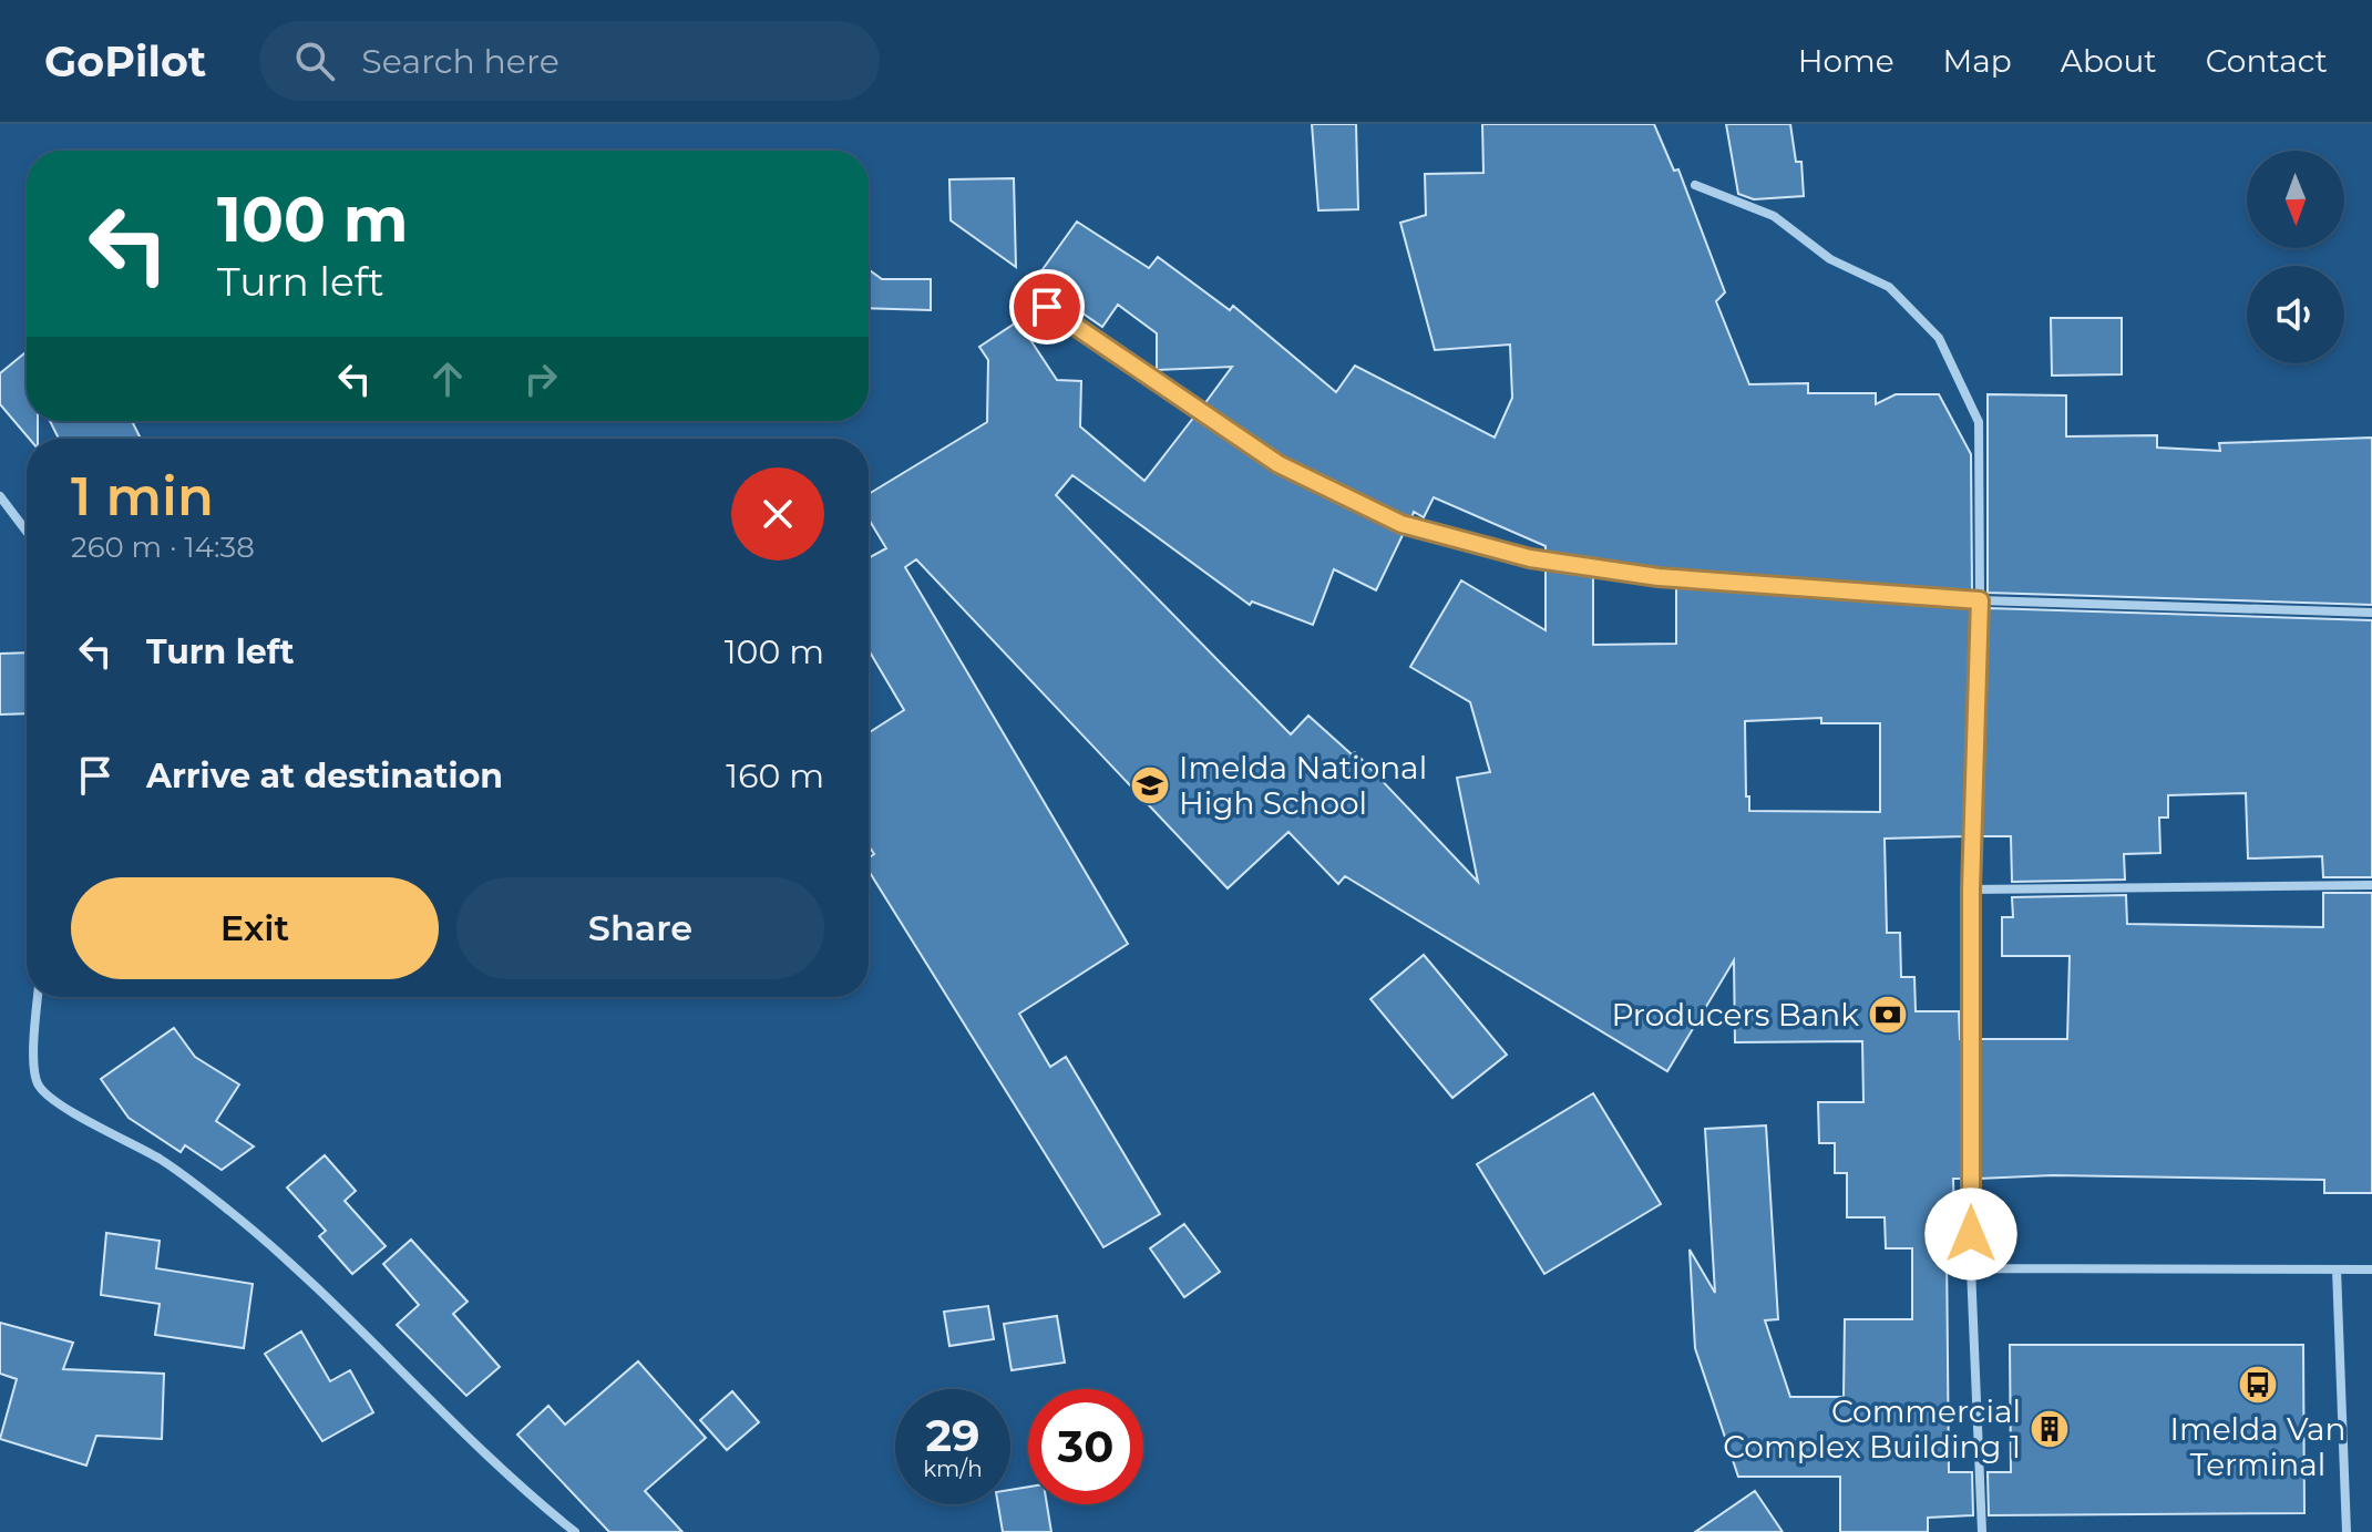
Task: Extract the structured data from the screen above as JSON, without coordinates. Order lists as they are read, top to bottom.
{
  "places": {
    "school or university": ["Imelda National High School"],
    "bank": ["Producers Bank"],
    "bus stop": ["Imelda Van Terminal"],
    "building": ["Commercial Complex Building 1"]
  },
  "north": "bottom",
  "page": {
    "header": "GoPilot",
    "search": "Search here",
    "nav": [
      "Home",
      "Map",
      "About",
      "Contact"
    ],
    "turn": ["100 m", "Turn left"],
    "heading": ["1 min", "260 m · 14:38"],
    "list": [
      {
        "name": "Turn left",
        "value": "100 m"
      },
      {
        "name": "Arrive at destination",
        "value": "160 m"
      }
    ],
    "buttons": ["Exit", "Share"],
    "speed": "29 km/h",
    "limit": "30"
  }
}
